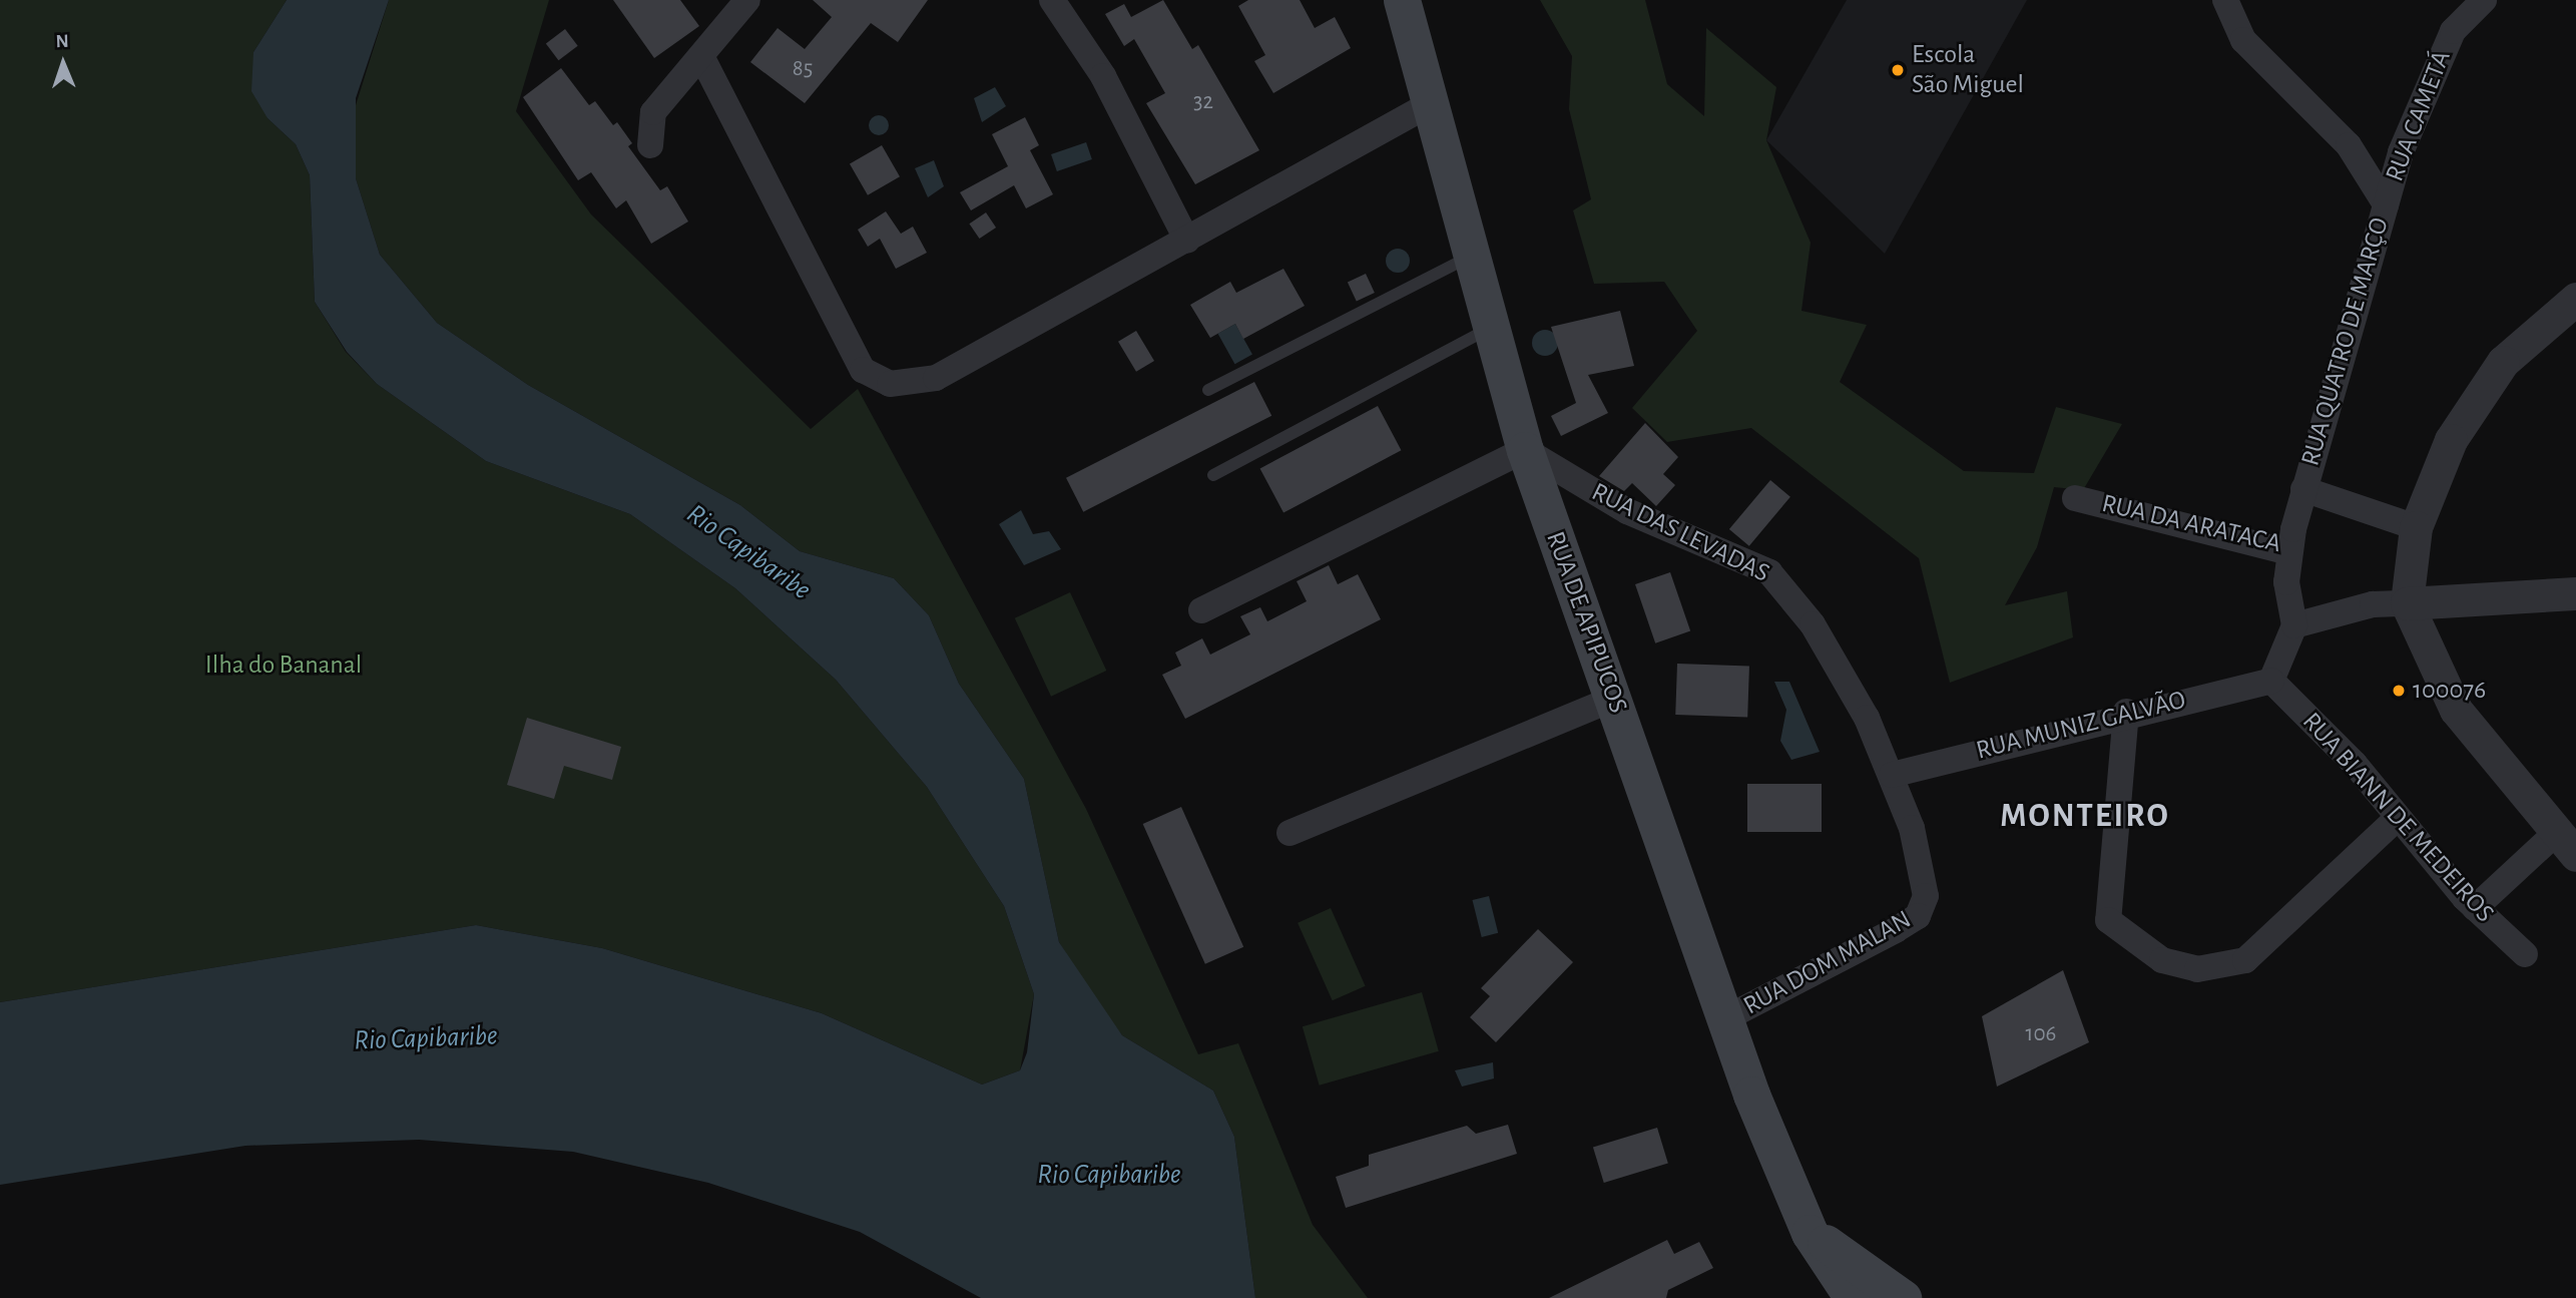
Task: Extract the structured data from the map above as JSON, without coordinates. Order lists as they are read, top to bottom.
{
  "streets": {
    "main road": ["RUA DE APIPUCOS"],
    "street": [
      "RUA CAMETÁ",
      "RUA QUATRO DE MARÇO",
      "RUA DA ARATACA",
      "RUA DAS LEVADAS",
      "RUA MUNIZ GALVÃO",
      "RUA BIANN DE MEDEIROS",
      "RUA DOM MALAN"
    ]
  },
  "crossings": [
    ["RUA CAMETÁ", "RUA QUATRO DE MARÇO"],
    ["RUA QUATRO DE MARÇO", "RUA DA ARATACA"],
    ["RUA DAS LEVADAS", "RUA DE APIPUCOS"],
    ["RUA DAS LEVADAS", "RUA MUNIZ GALVÃO"],
    ["RUA DAS LEVADAS", "RUA DOM MALAN"],
    ["RUA DE APIPUCOS", "RUA DOM MALAN"],
    ["RUA MUNIZ GALVÃO", "RUA BIANN DE MEDEIROS"]
  ],
  "districts": ["MONTEIRO"],
  "water": ["Rio Capibaribe"],
  "parks": ["Ilha do Bananal"],
  "places": ["Escola São Miguel", "100076"],
  "house_numbers": ["85", "32", "106"],
  "north": "top"
}
